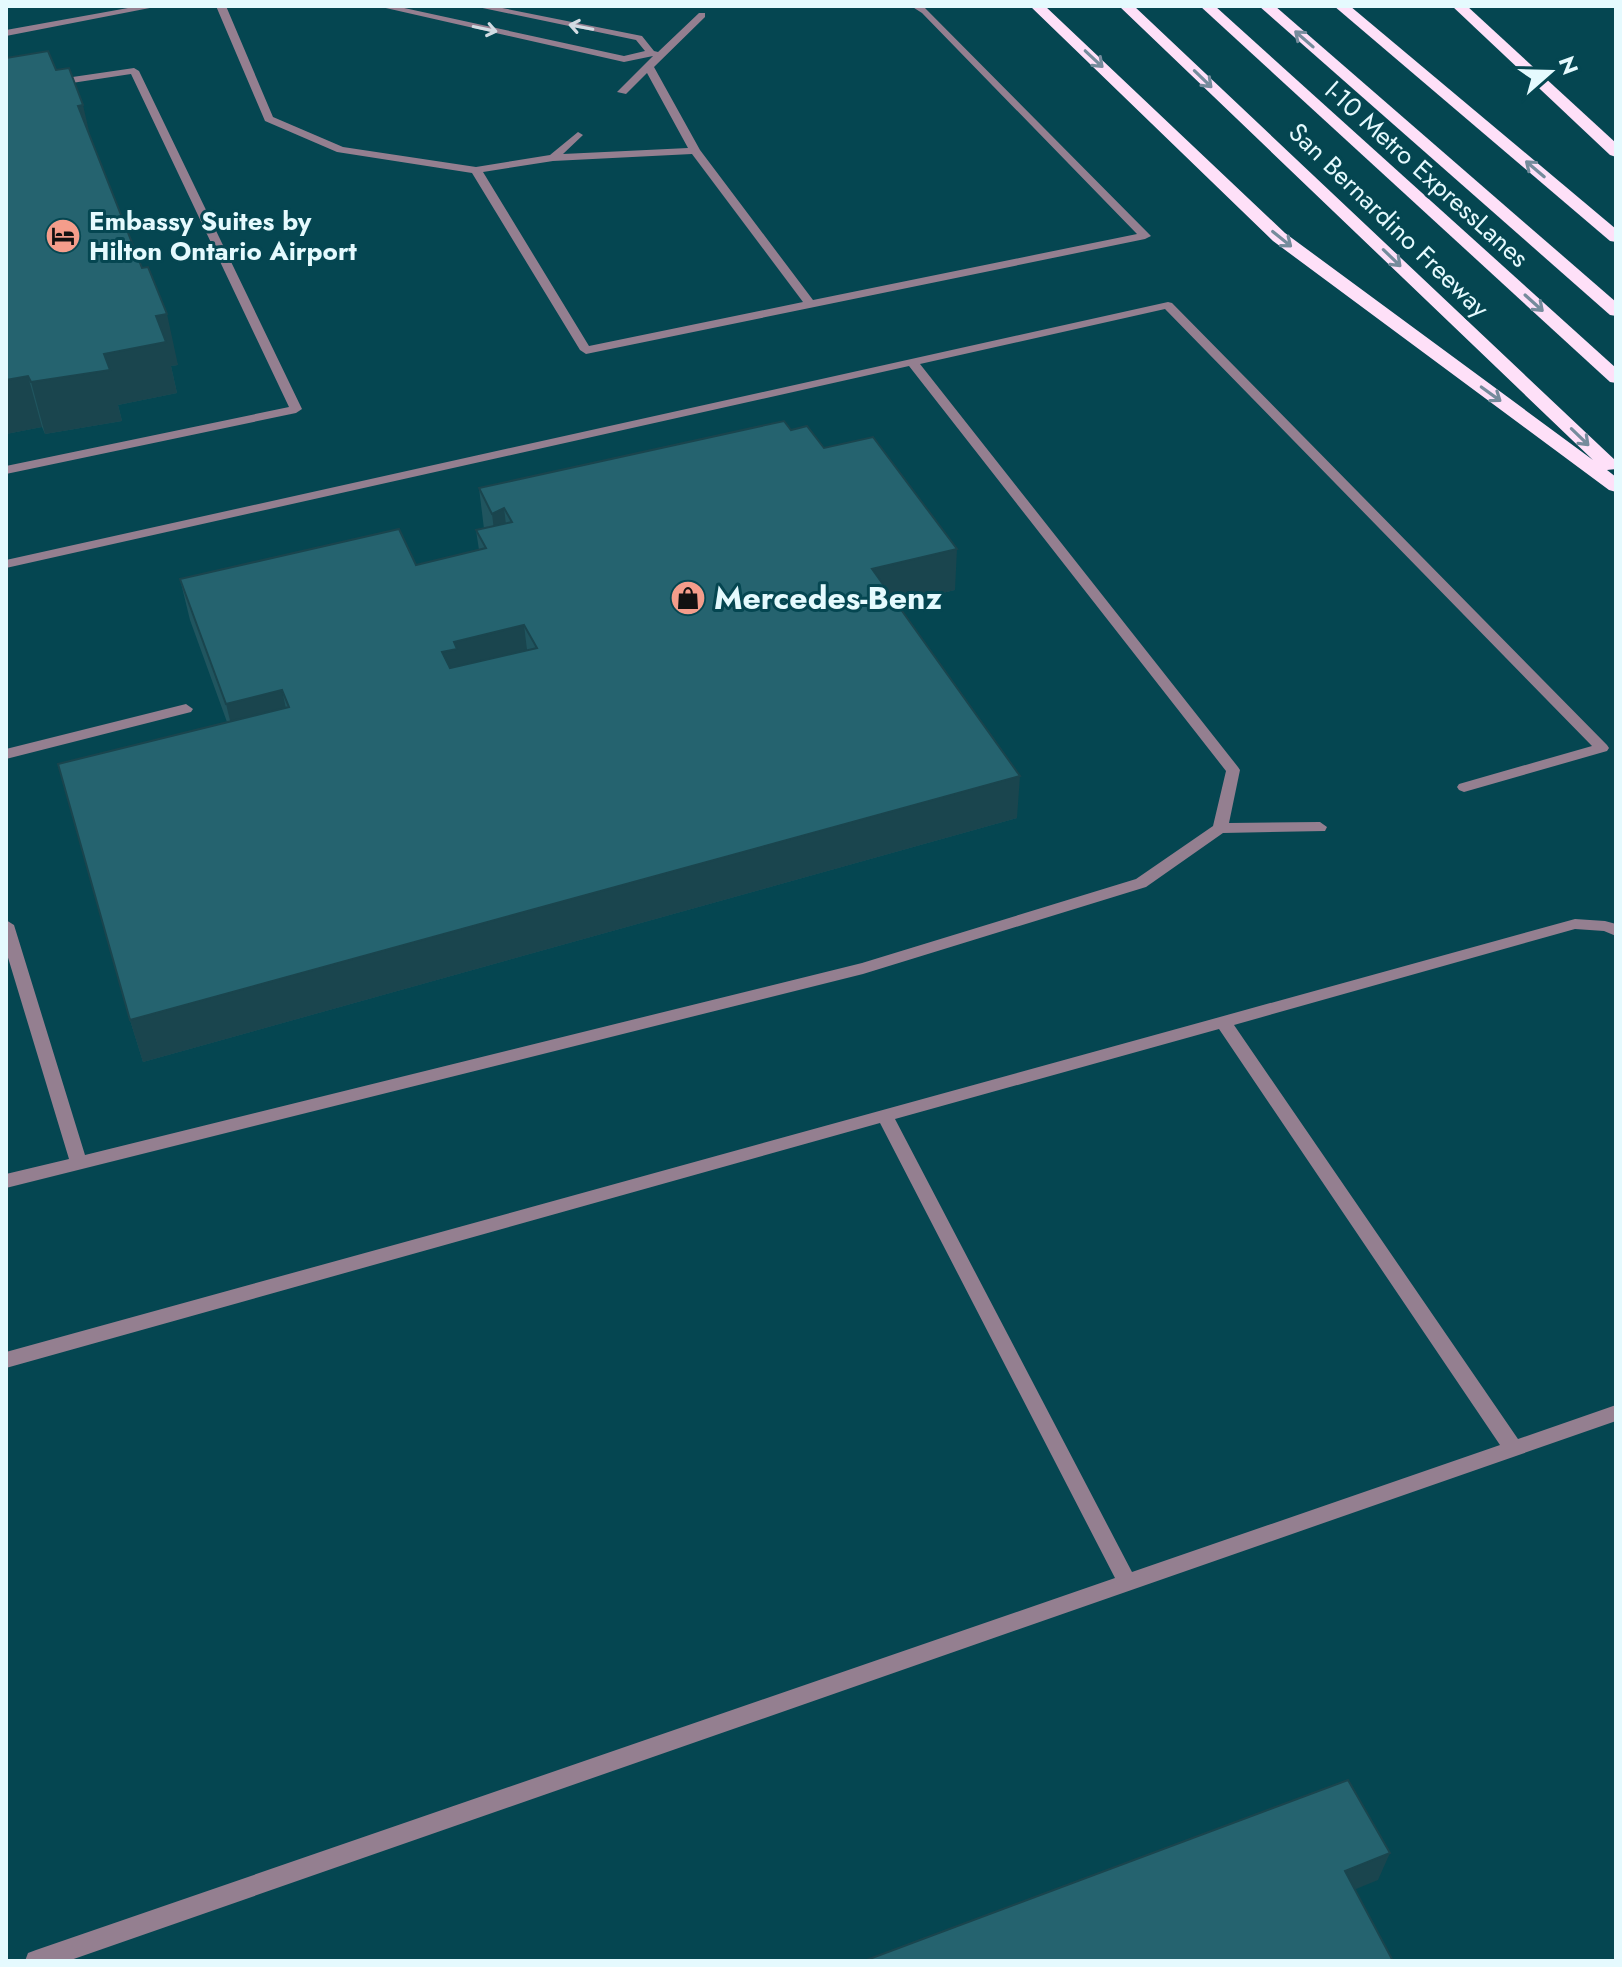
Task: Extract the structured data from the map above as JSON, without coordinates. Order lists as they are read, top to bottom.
{
  "streets": {
    "highway": ["I-10 Metro ExpressLanes", "San Bernardino Freeway"]
  },
  "places": {
    "hotel": ["Embassy Suites by Hilton Ontario Airport"],
    "shop": ["Mercedes-Benz"]
  },
  "north": "right"
}
